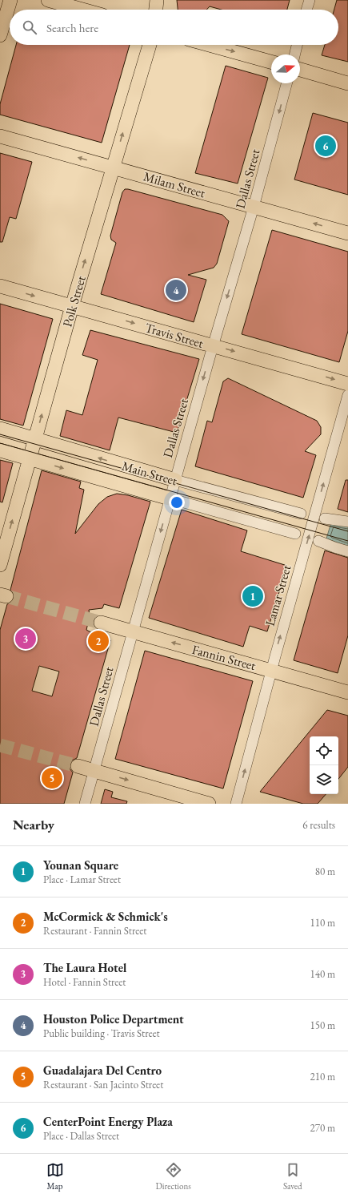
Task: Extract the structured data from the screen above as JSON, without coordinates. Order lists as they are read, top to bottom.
{
  "streets": {
    "main road": [
      "Milam Street",
      "Polk Street",
      "Travis Street",
      "Main Street",
      "Fannin Street"
    ],
    "street": ["Dallas Street", "Lamar Street"]
  },
  "crossings": [
    ["Dallas Street", "Milam Street"],
    ["Dallas Street", "Travis Street"],
    ["Dallas Street", "Main Street"],
    ["Dallas Street", "Fannin Street"],
    ["Milam Street", "Polk Street"],
    ["Polk Street", "Travis Street"],
    ["Polk Street", "Main Street"],
    ["Lamar Street", "Fannin Street"]
  ],
  "one_way": [
    "Dallas Street",
    "Milam Street",
    "Polk Street",
    "Travis Street",
    "Lamar Street",
    "Fannin Street"
  ],
  "north": "right",
  "page": {
    "search": "Search here",
    "pins": [
      "6",
      "4",
      "1",
      "3",
      "2",
      "5"
    ],
    "heading": ["Nearby", "6 results"],
    "list": [
      {
        "mark": "1",
        "name": "Younan Square",
        "note": "Place · Lamar Street",
        "value": "80 m"
      },
      {
        "mark": "2",
        "name": "McCormick & Schmick's",
        "note": "Restaurant · Fannin Street",
        "value": "110 m"
      },
      {
        "mark": "3",
        "name": "The Laura Hotel",
        "note": "Hotel · Fannin Street",
        "value": "140 m"
      },
      {
        "mark": "4",
        "name": "Houston Police Department",
        "note": "Public building · Travis Street",
        "value": "150 m"
      },
      {
        "mark": "5",
        "name": "Guadalajara Del Centro",
        "note": "Restaurant · San Jacinto Street",
        "value": "210 m"
      },
      {
        "mark": "6",
        "name": "CenterPoint Energy Plaza",
        "note": "Place · Dallas Street",
        "value": "270 m"
      }
    ],
    "nav": ["Map", "Directions", "Saved"]
  }
}
